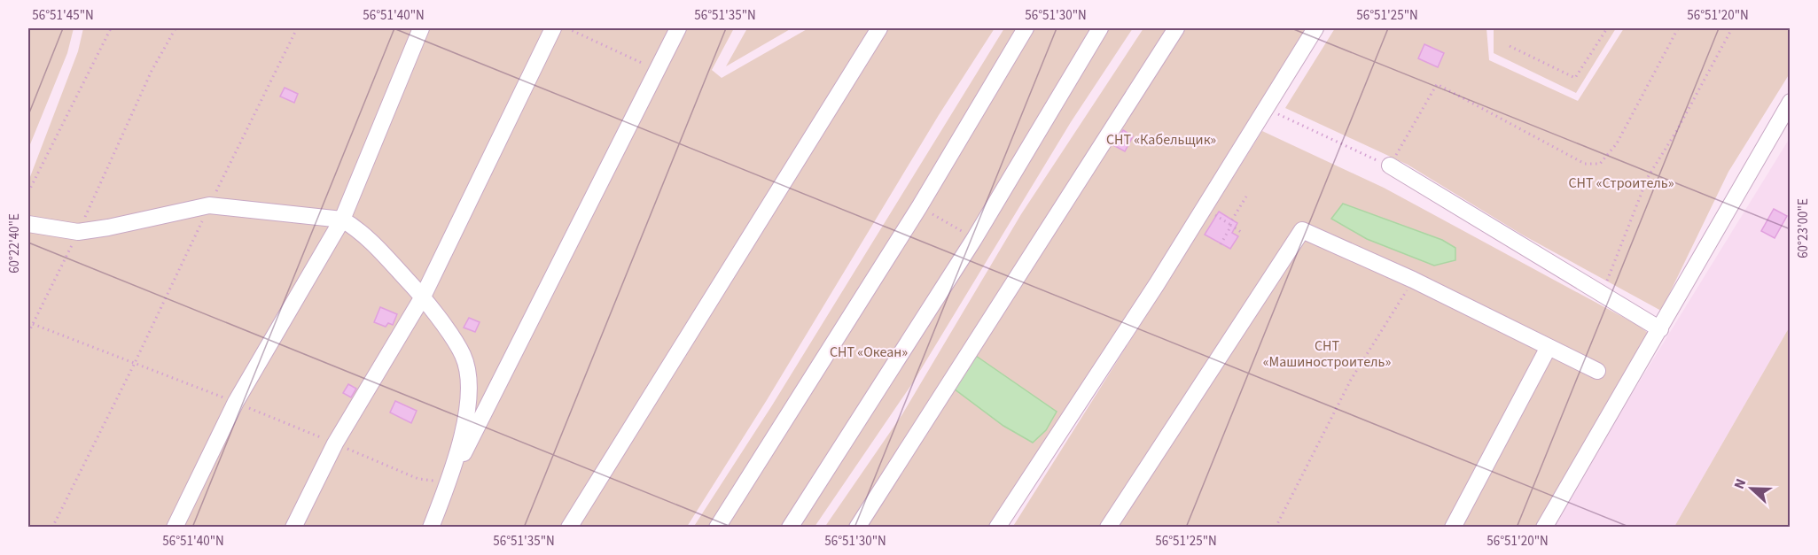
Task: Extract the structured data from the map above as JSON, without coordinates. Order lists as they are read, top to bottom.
{
  "parks": [
    "СНТ «Кабельщик»",
    "СНТ «Строитель»",
    "СНТ «Машиностроитель»",
    "СНТ «Океан»"
  ],
  "north": "left",
  "coordinates": [
    "56°51'45\"N",
    "56°51'40\"N",
    "56°51'35\"N",
    "56°51'30\"N",
    "56°51'25\"N",
    "56°51'20\"N",
    "60°23'00\"E",
    "60°22'40\"E"
  ]
}
